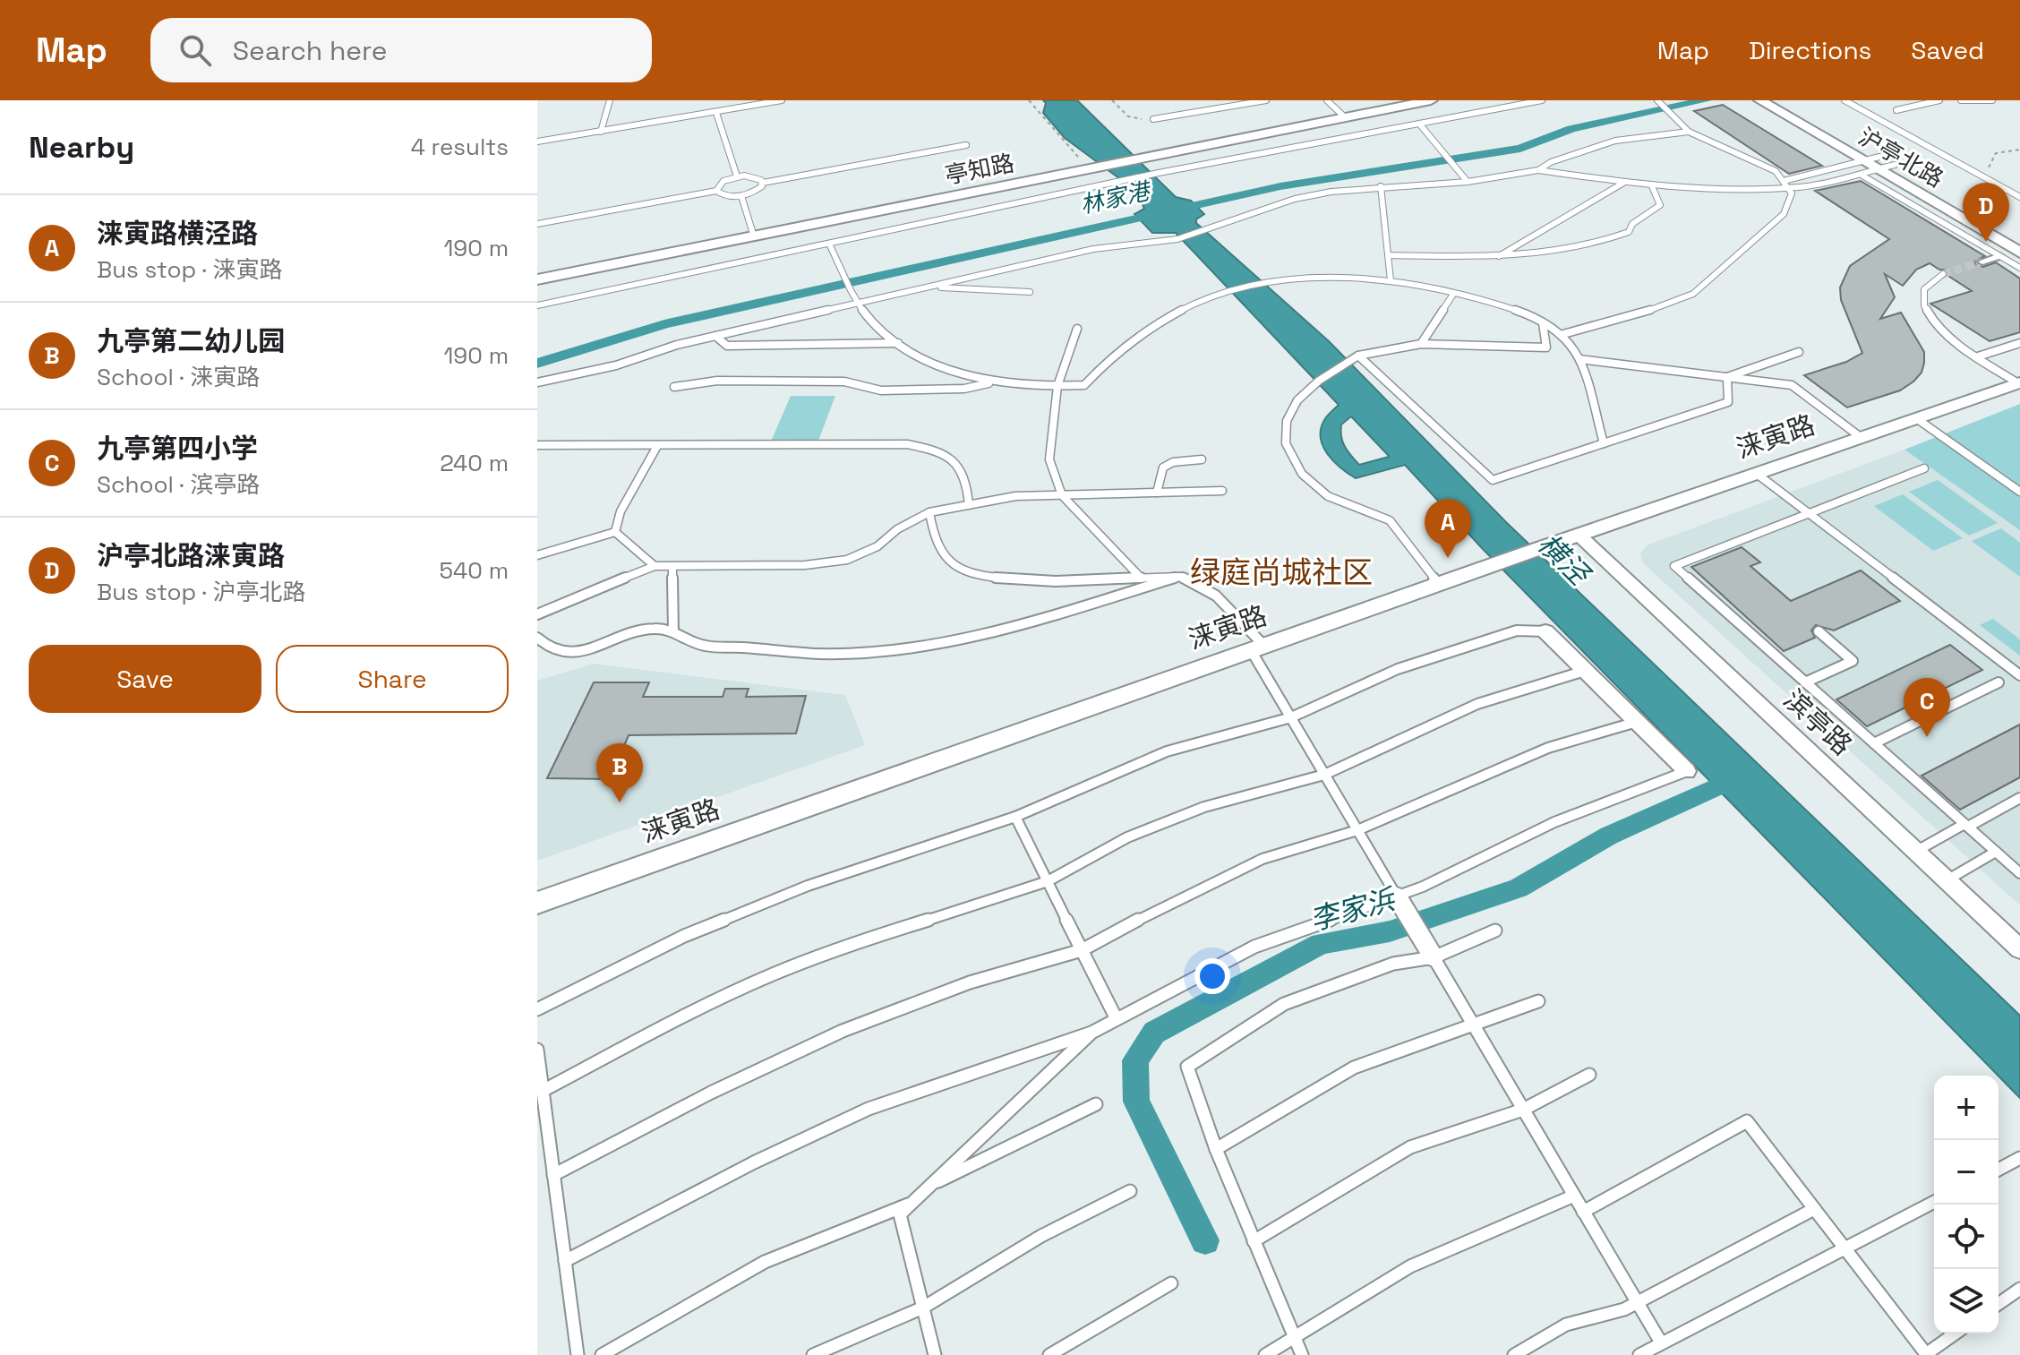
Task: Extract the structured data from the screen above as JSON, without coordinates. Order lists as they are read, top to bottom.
{
  "streets": {
    "street": [
      "沪亭北路",
      "亭知路",
      "涞寅路",
      "滨亭路"
    ]
  },
  "crossings": [
    ["涞寅路", "滨亭路"]
  ],
  "districts": ["绿庭尚城社区"],
  "water": ["林家港", "横泾", "李家浜"],
  "page": {
    "header": "Map",
    "search": "Search here",
    "nav": ["Map", "Directions", "Saved"],
    "heading": ["Nearby", "4 results"],
    "pins": [
      "D",
      "A",
      "C",
      "B"
    ],
    "list": [
      {
        "mark": "A",
        "name": "涞寅路横泾路",
        "note": "Bus stop · 涞寅路",
        "value": "190 m"
      },
      {
        "mark": "B",
        "name": "九亭第二幼儿园",
        "note": "School · 涞寅路",
        "value": "190 m"
      },
      {
        "mark": "C",
        "name": "九亭第四小学",
        "note": "School · 滨亭路",
        "value": "240 m"
      },
      {
        "mark": "D",
        "name": "沪亭北路涞寅路",
        "note": "Bus stop · 沪亭北路",
        "value": "540 m"
      }
    ],
    "buttons": ["Save", "Share"],
    "map_buttons": ["+", "−"]
  }
}
